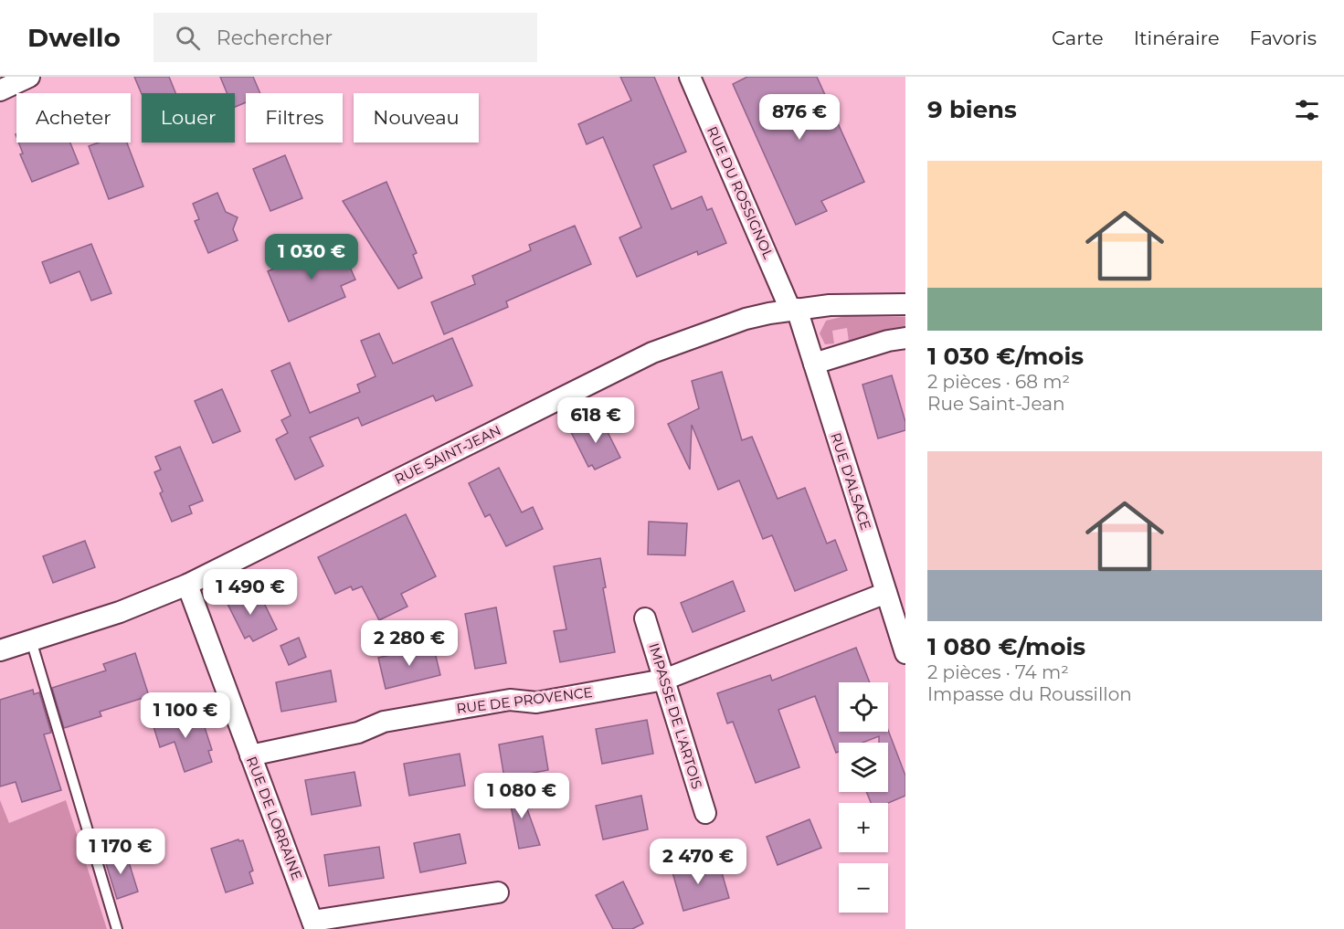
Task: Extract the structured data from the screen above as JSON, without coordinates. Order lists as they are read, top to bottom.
{
  "streets": {
    "street": [
      "RUE DU ROSSIGNOL",
      "RUE SAINT-JEAN",
      "RUE D'ALSACE",
      "RUE DE PROVENCE",
      "IMPASSE DE L'ARTOIS",
      "RUE DE LORRAINE"
    ]
  },
  "crossings": [
    ["RUE DU ROSSIGNOL", "RUE SAINT-JEAN"],
    ["RUE DU ROSSIGNOL", "RUE D'ALSACE"],
    ["RUE SAINT-JEAN", "RUE D'ALSACE"],
    ["RUE SAINT-JEAN", "RUE DE LORRAINE"],
    ["RUE D'ALSACE", "RUE DE PROVENCE"],
    ["RUE DE PROVENCE", "IMPASSE DE L'ARTOIS"],
    ["RUE DE PROVENCE", "RUE DE LORRAINE"]
  ],
  "page": {
    "header": "Dwello",
    "search": "Rechercher",
    "nav": ["Carte", "Itinéraire", "Favoris"],
    "heading": "9 biens",
    "chip": [
      "Acheter",
      "Louer",
      "Filtres",
      "Nouveau"
    ],
    "price": [
      "876 €",
      "1 030 €",
      "618 €",
      "1 490 €",
      "2 280 €",
      "1 100 €",
      "1 080 €",
      "1 170 €",
      "2 470 €"
    ],
    "list": [
      {
        "name": "1 030 €/mois",
        "note": "2 pièces · 68 m² · Rue Saint-Jean"
      },
      {
        "name": "1 080 €/mois",
        "note": "2 pièces · 74 m² · Impasse du Roussillon"
      }
    ],
    "map_buttons": ["+", "−"]
  }
}
